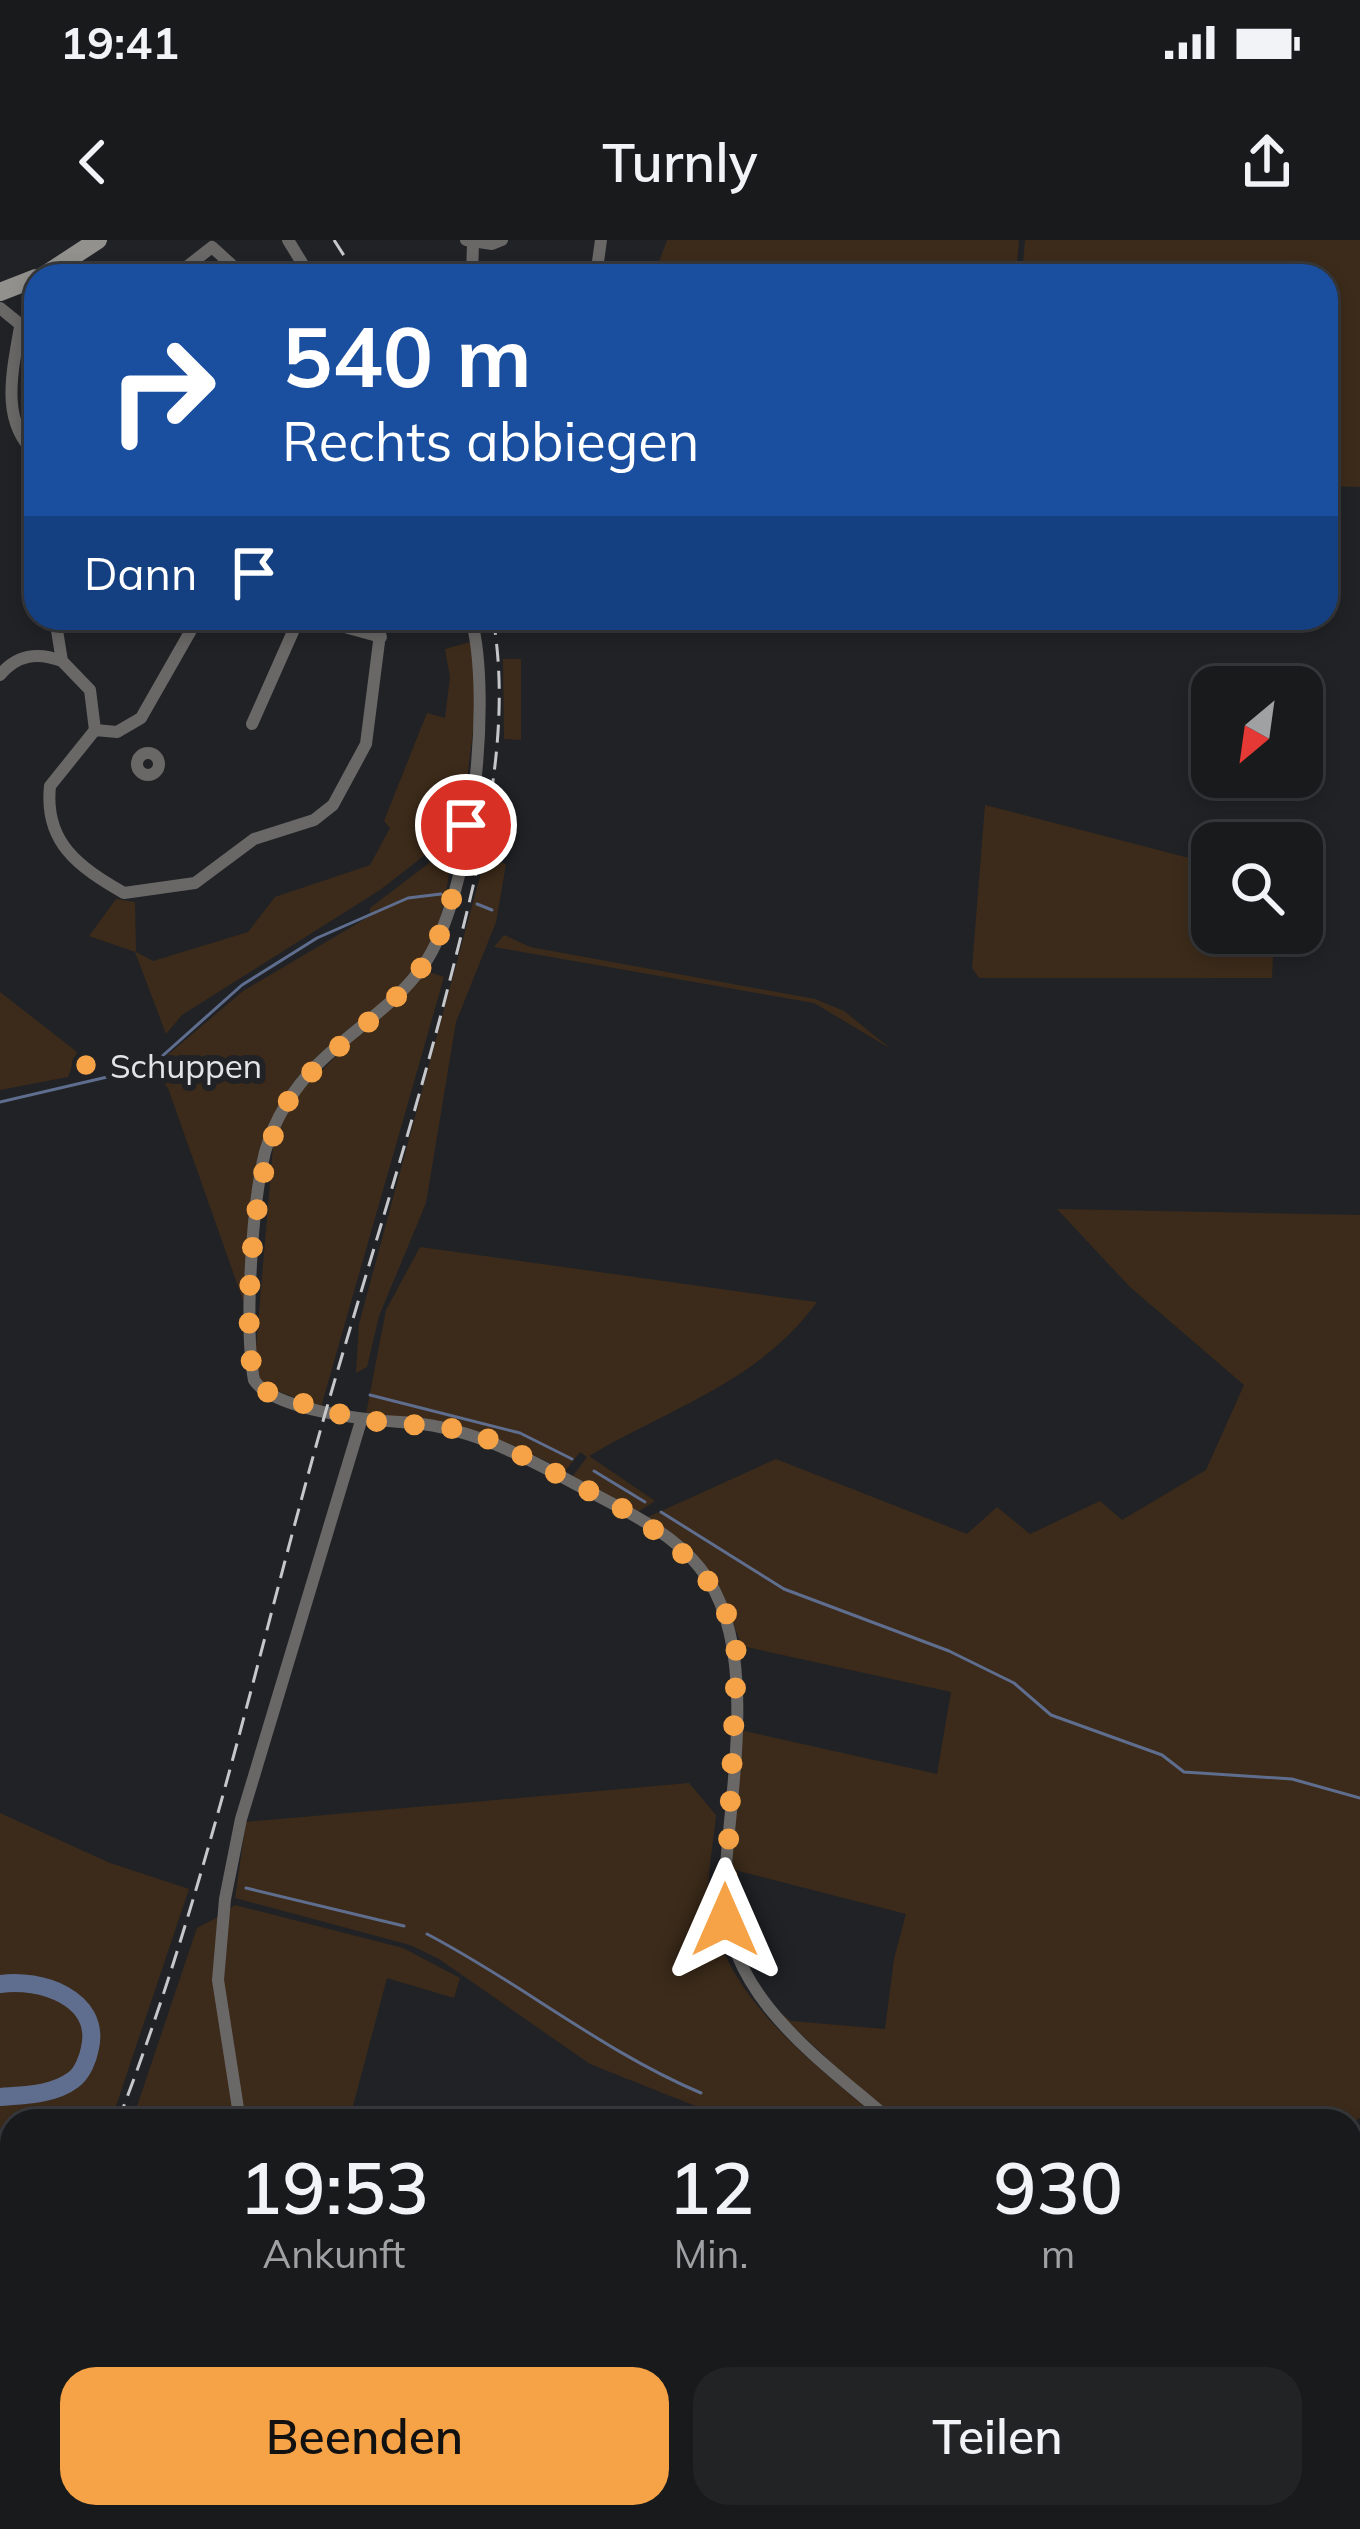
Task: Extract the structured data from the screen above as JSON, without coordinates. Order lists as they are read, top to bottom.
{
  "places": ["Schuppen"],
  "north": "bottom left",
  "page": {
    "status": "19:41",
    "header": "Turnly",
    "turn": ["540 m", "Rechts abbiegen"],
    "then": "Dann",
    "eta": [
      "19:53",
      "Ankunft",
      "12",
      "Min.",
      "930",
      "m"
    ],
    "buttons": ["Beenden", "Teilen"]
  }
}
